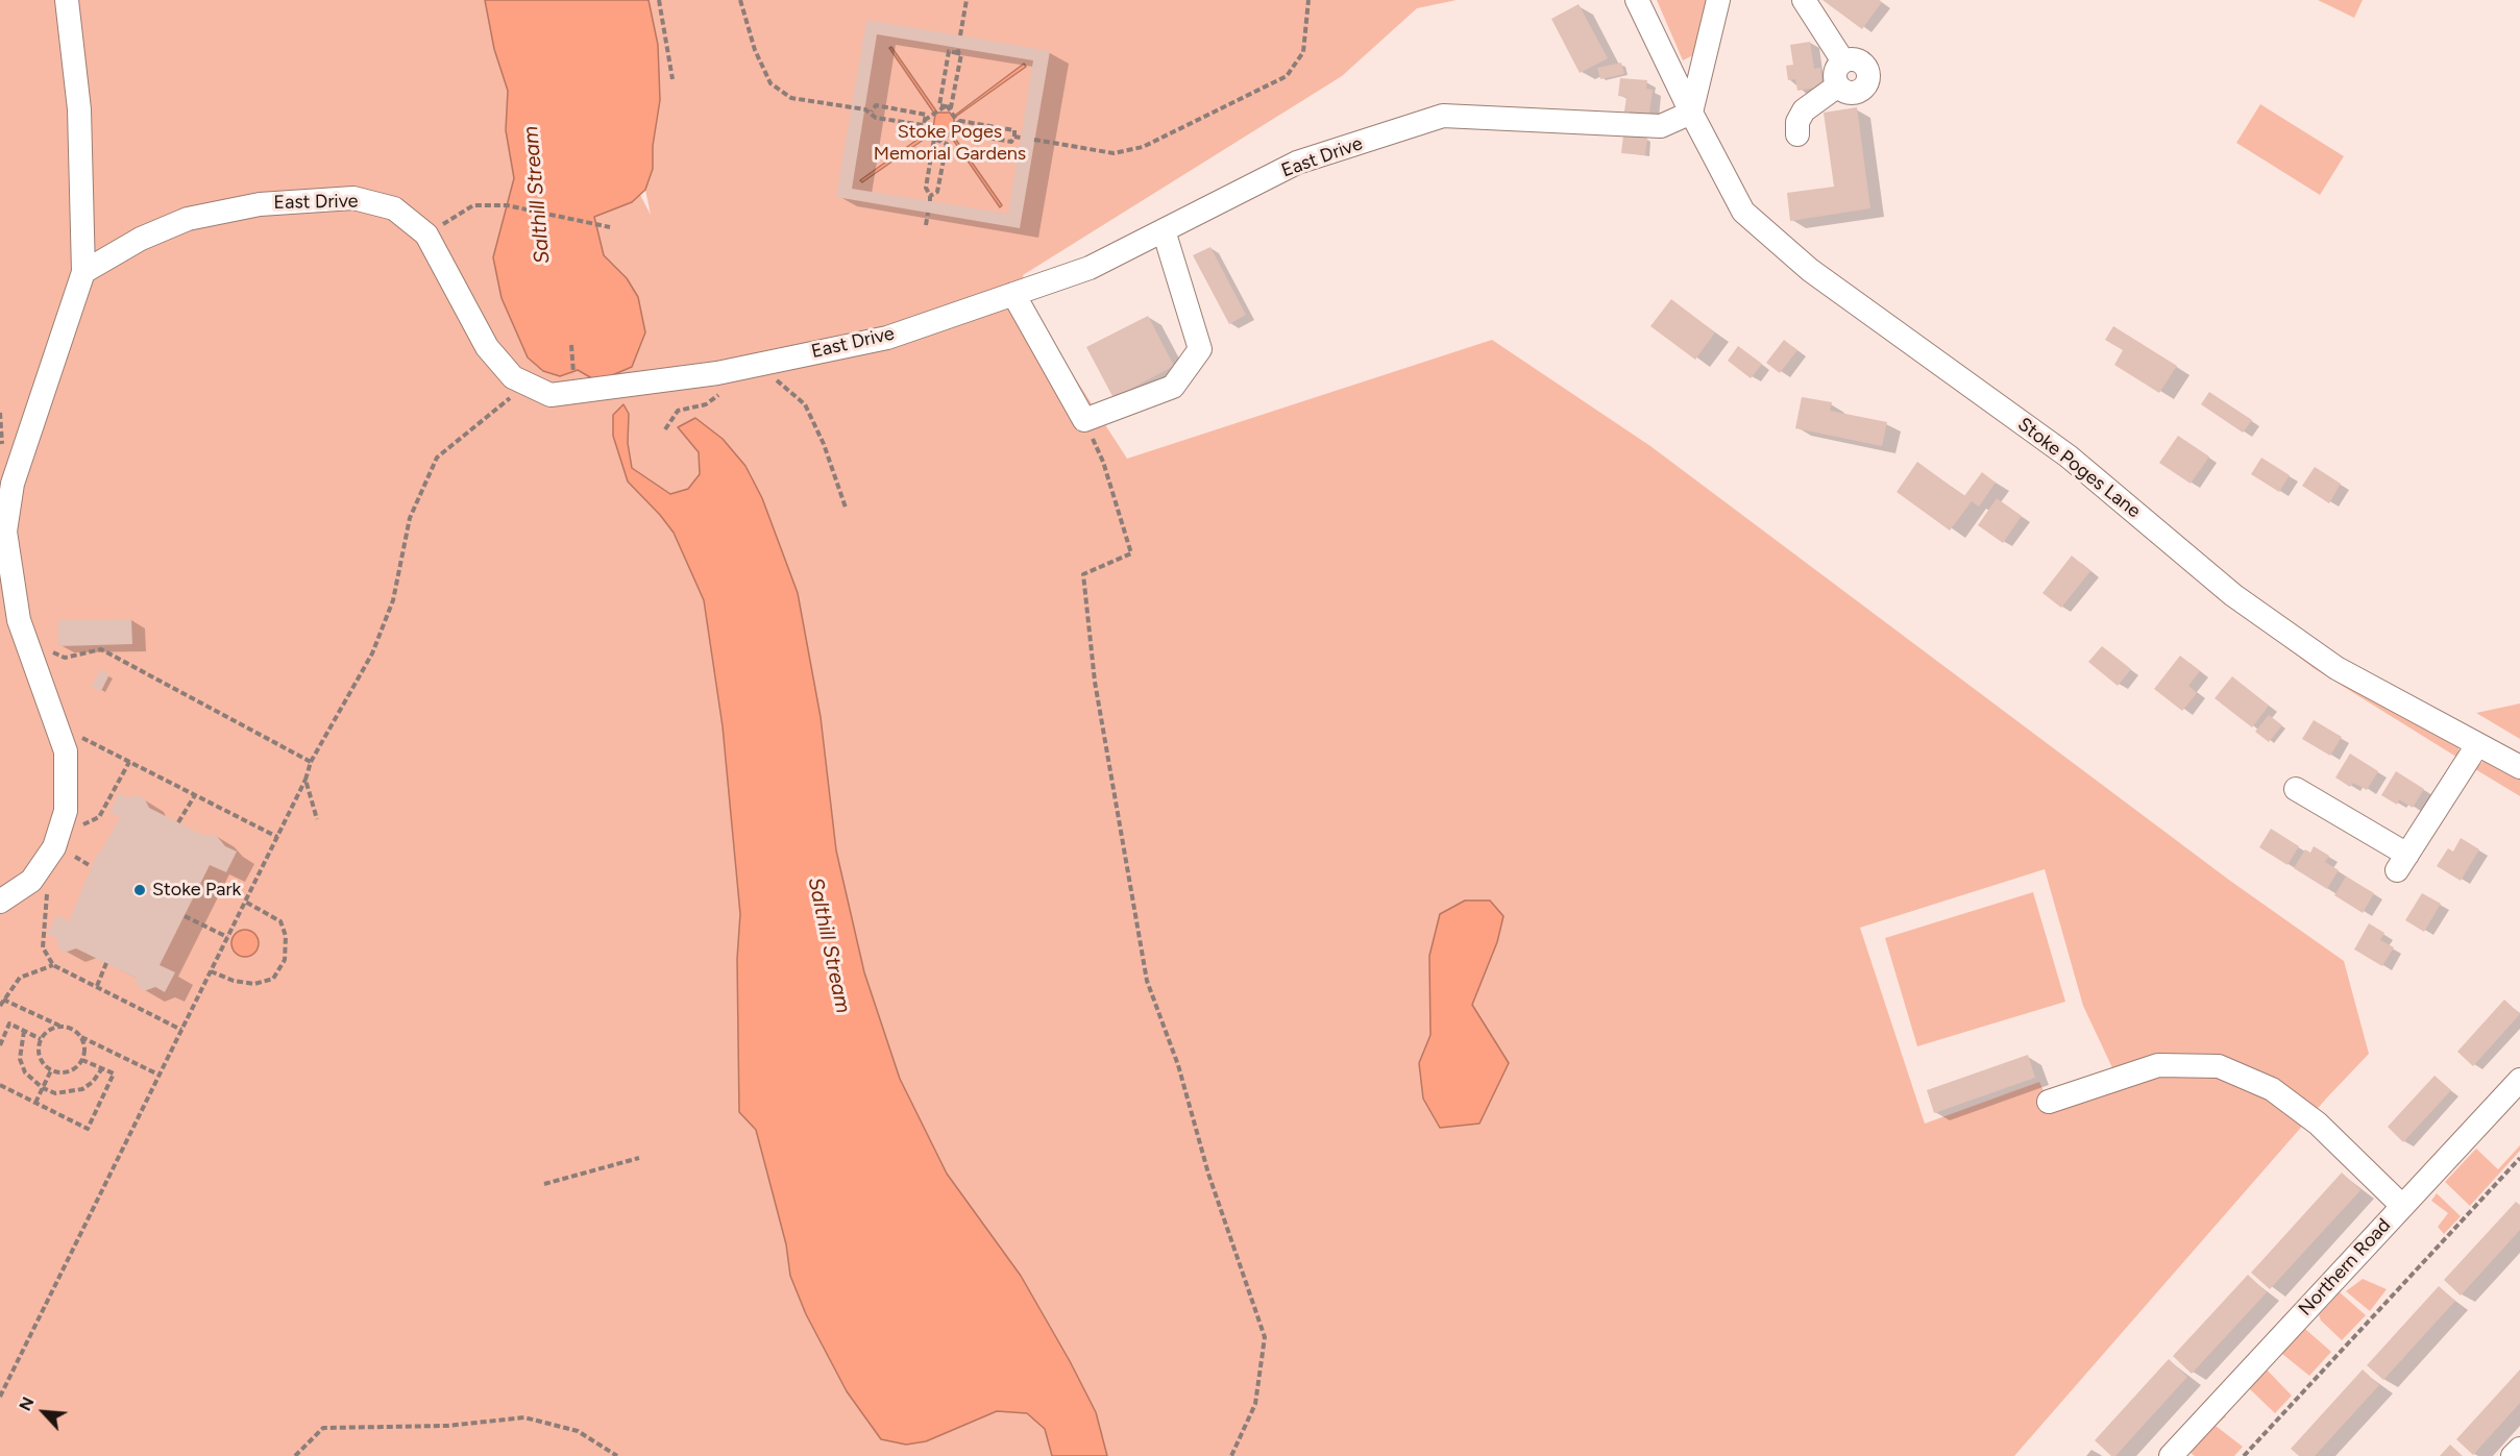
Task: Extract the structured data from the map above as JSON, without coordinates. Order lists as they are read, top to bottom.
{
  "streets": {
    "street": ["East Drive", "Stoke Poges Lane", "Northern Road"]
  },
  "crossings": [
    ["East Drive", "Stoke Poges Lane"]
  ],
  "water": ["Salthill Stream"],
  "parks": ["Stoke Poges Memorial Gardens"],
  "places": ["Stoke Park"],
  "north": "top left"
}
